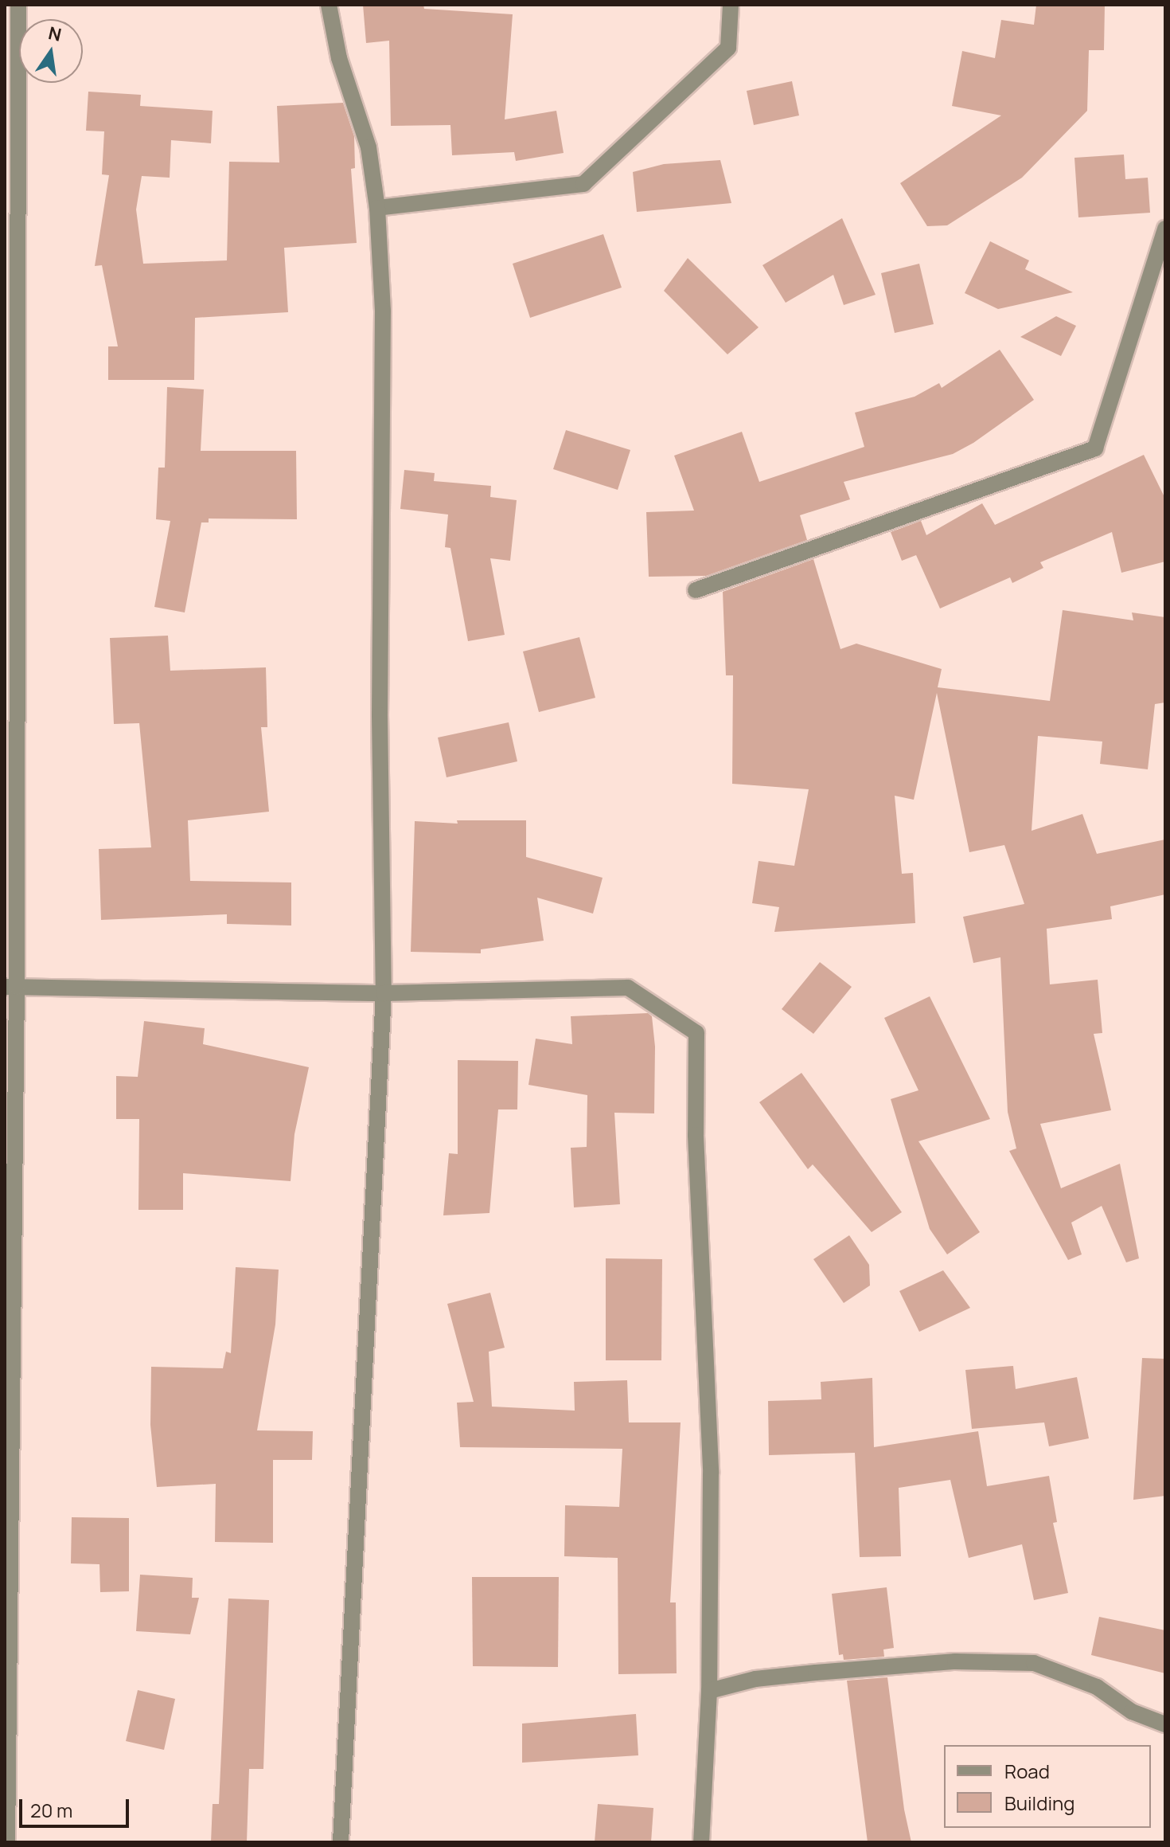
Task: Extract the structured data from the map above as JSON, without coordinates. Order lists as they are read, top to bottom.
{
  "legend": ["Road", "Building"],
  "scale_bar": "20 m",
  "north": "top"
}
